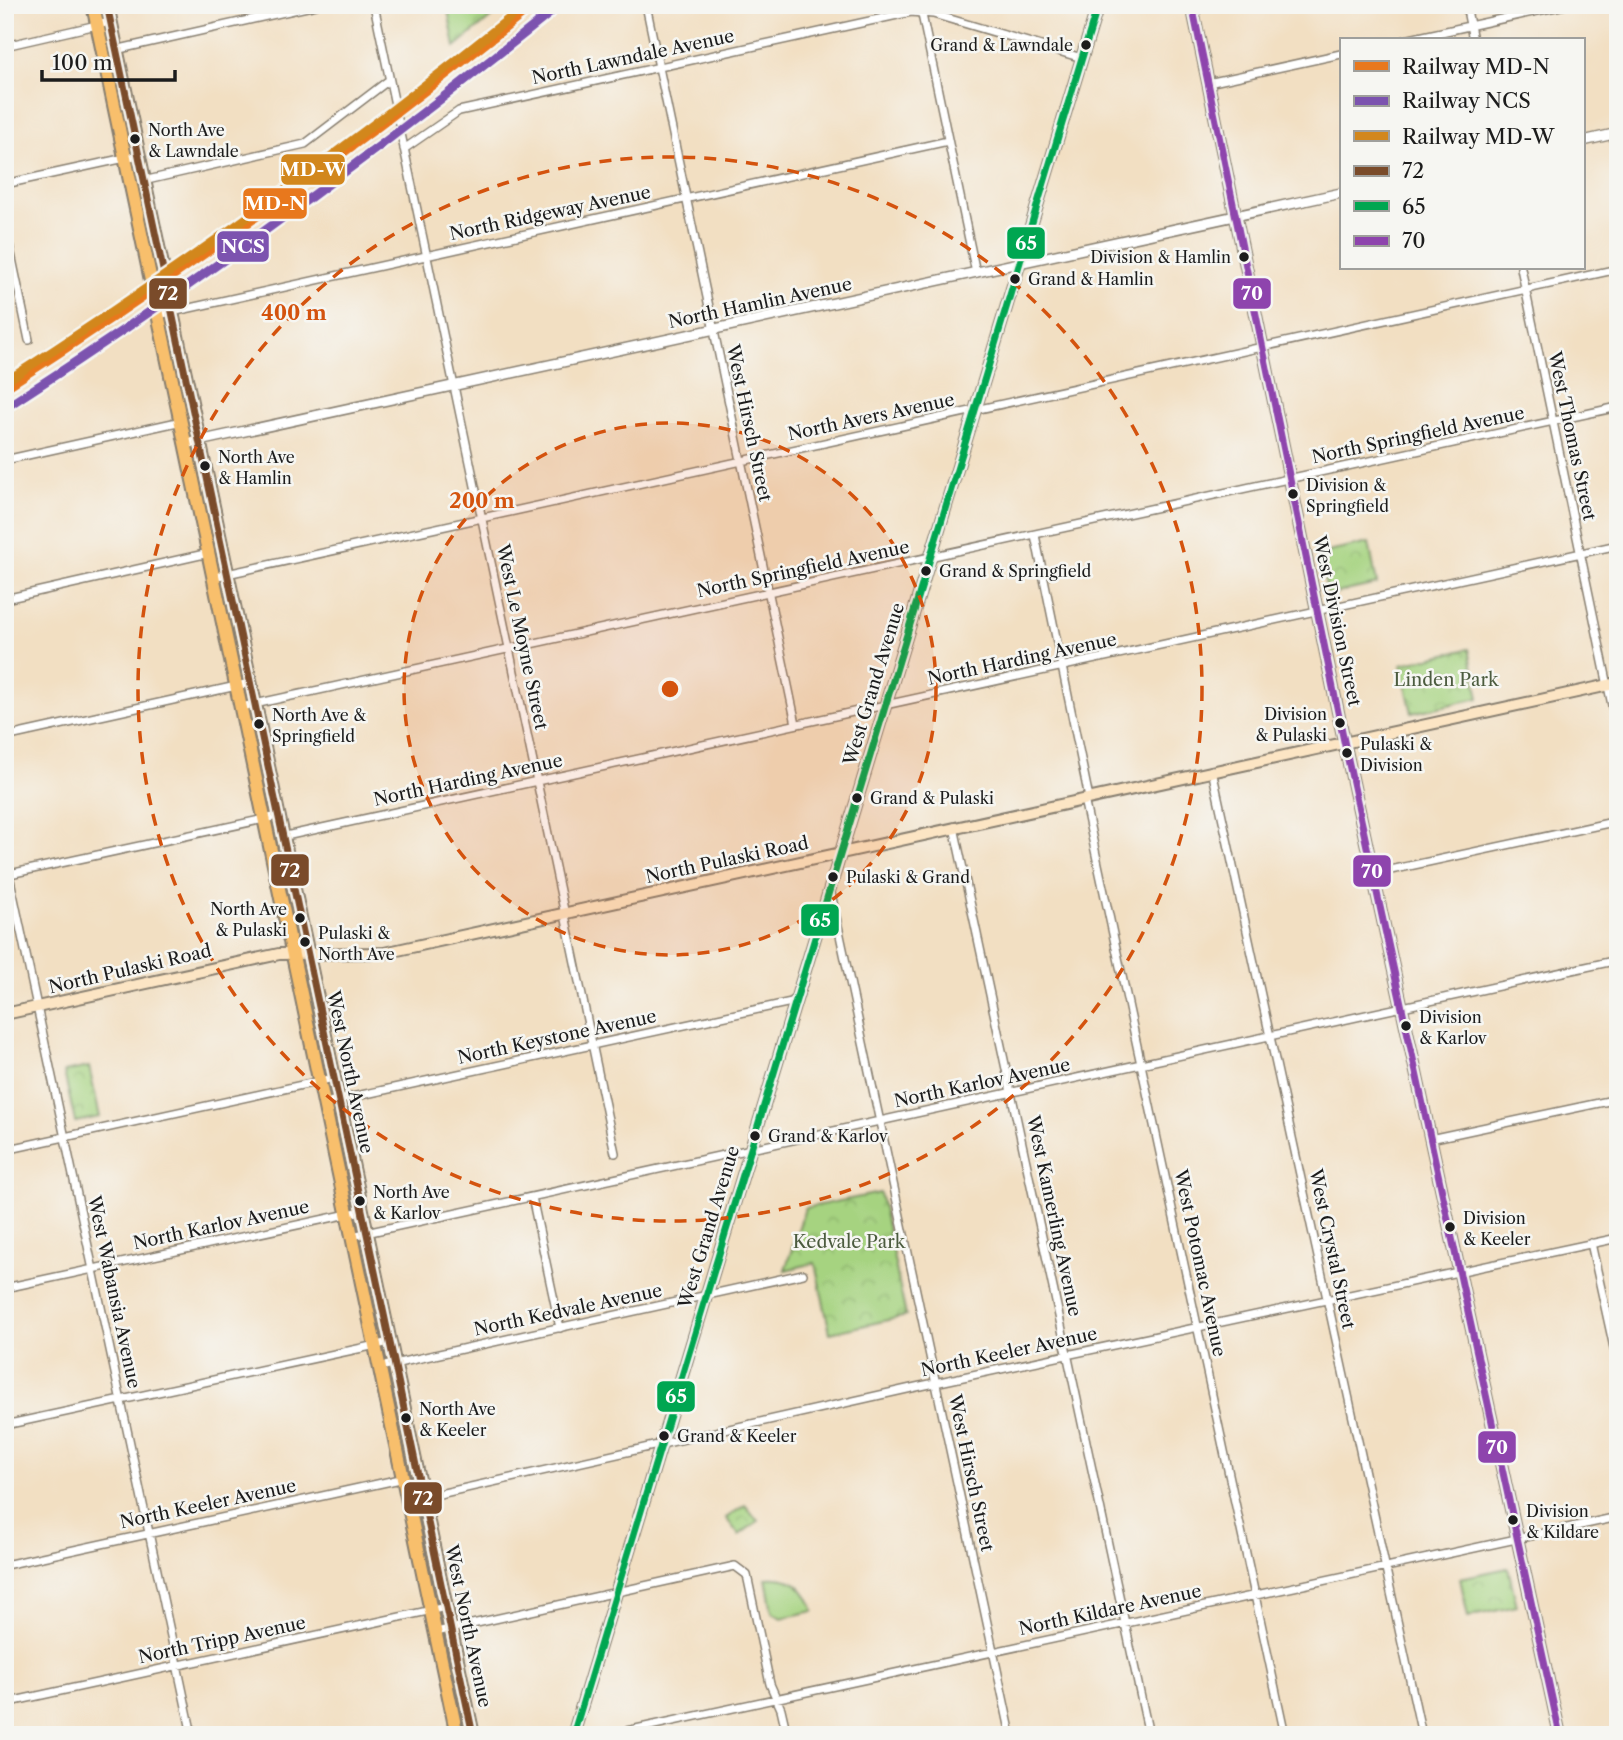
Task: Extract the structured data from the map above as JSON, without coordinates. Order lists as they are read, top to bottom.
{
  "streets": {
    "main road": [
      "West Division Street",
      "West Grand Avenue",
      "North Pulaski Road",
      "West North Avenue"
    ],
    "street": [
      "North Lawndale Avenue",
      "North Ridgeway Avenue",
      "North Hamlin Avenue",
      "North Avers Avenue",
      "West Hirsch Street",
      "North Springfield Avenue",
      "West Thomas Street",
      "West Le Moyne Street",
      "North Harding Avenue",
      "North Keystone Avenue",
      "North Karlov Avenue",
      "West Kamerling Avenue",
      "West Crystal Street",
      "West Potomac Avenue",
      "West Wabansia Avenue",
      "North Kedvale Avenue",
      "North Keeler Avenue",
      "North Kildare Avenue",
      "North Tripp Avenue"
    ]
  },
  "crossings": [
    ["North Lawndale Avenue", "West Hirsch Street"],
    ["North Lawndale Avenue", "West Le Moyne Street"],
    ["North Lawndale Avenue", "West Grand Avenue"],
    ["North Ridgeway Avenue", "West Hirsch Street"],
    ["North Ridgeway Avenue", "West Le Moyne Street"],
    ["North Ridgeway Avenue", "West North Avenue"],
    ["North Hamlin Avenue", "West Hirsch Street"],
    ["North Hamlin Avenue", "West Division Street"],
    ["North Hamlin Avenue", "West Le Moyne Street"],
    ["North Hamlin Avenue", "West Grand Avenue"],
    ["North Hamlin Avenue", "West North Avenue"],
    ["North Avers Avenue", "West Hirsch Street"],
    ["North Avers Avenue", "West Thomas Street"],
    ["North Avers Avenue", "West Division Street"],
    ["North Avers Avenue", "West Le Moyne Street"],
    ["North Avers Avenue", "West Grand Avenue"],
    ["North Avers Avenue", "West North Avenue"],
    ["West Hirsch Street", "North Springfield Avenue"],
    ["West Hirsch Street", "North Harding Avenue"],
    ["West Hirsch Street", "West Grand Avenue"],
    ["West Hirsch Street", "North Karlov Avenue"],
    ["West Hirsch Street", "North Keeler Avenue"],
    ["West Hirsch Street", "North Kildare Avenue"],
    ["North Springfield Avenue", "West Thomas Street"],
    ["North Springfield Avenue", "West Division Street"],
    ["North Springfield Avenue", "West Le Moyne Street"],
    ["North Springfield Avenue", "West Grand Avenue"],
    ["North Springfield Avenue", "West North Avenue"],
    ["North Springfield Avenue", "West Potomac Avenue"],
    ["West Thomas Street", "North Harding Avenue"],
    ["West Thomas Street", "North Pulaski Road"],
    ["West Division Street", "North Harding Avenue"],
    ["West Division Street", "North Pulaski Road"],
    ["West Division Street", "North Karlov Avenue"],
    ["West Division Street", "North Keeler Avenue"],
    ["West Division Street", "North Kildare Avenue"],
    ["West Le Moyne Street", "North Harding Avenue"],
    ["West Le Moyne Street", "North Pulaski Road"],
    ["West Le Moyne Street", "North Keystone Avenue"],
    ["North Harding Avenue", "West Grand Avenue"],
    ["North Harding Avenue", "West North Avenue"],
    ["North Harding Avenue", "West Potomac Avenue"],
    ["West Grand Avenue", "North Pulaski Road"],
    ["West Grand Avenue", "North Keystone Avenue"],
    ["West Grand Avenue", "North Karlov Avenue"],
    ["West Grand Avenue", "North Kedvale Avenue"],
    ["West Grand Avenue", "North Keeler Avenue"],
    ["North Pulaski Road", "West North Avenue"],
    ["North Pulaski Road", "West Kamerling Avenue"],
    ["North Pulaski Road", "West Crystal Street"],
    ["North Pulaski Road", "West Potomac Avenue"],
    ["North Pulaski Road", "West Wabansia Avenue"],
    ["North Keystone Avenue", "West North Avenue"],
    ["West North Avenue", "North Karlov Avenue"],
    ["West North Avenue", "North Kedvale Avenue"],
    ["West North Avenue", "North Keeler Avenue"],
    ["West North Avenue", "North Tripp Avenue"],
    ["North Karlov Avenue", "West Kamerling Avenue"],
    ["North Karlov Avenue", "West Crystal Street"],
    ["North Karlov Avenue", "West Potomac Avenue"],
    ["North Karlov Avenue", "West Wabansia Avenue"],
    ["West Kamerling Avenue", "North Keeler Avenue"],
    ["West Kamerling Avenue", "North Kildare Avenue"],
    ["West Crystal Street", "North Keeler Avenue"],
    ["West Crystal Street", "North Kildare Avenue"],
    ["West Potomac Avenue", "North Keeler Avenue"],
    ["West Potomac Avenue", "North Kildare Avenue"],
    ["West Wabansia Avenue", "North Keeler Avenue"],
    ["West Wabansia Avenue", "North Tripp Avenue"]
  ],
  "parks": ["Linden Park", "Kedvale Park"],
  "places": [
    "Grand & Lawndale",
    "North Ave & Lawndale",
    "Division & Hamlin",
    "Grand & Hamlin",
    "North Ave & Hamlin",
    "Division & Springfield",
    "Grand & Springfield",
    "Division & Pulaski",
    "North Ave & Springfield",
    "Pulaski & Division",
    "Grand & Pulaski",
    "Pulaski & Grand",
    "North Ave & Pulaski",
    "Pulaski & North Ave",
    "Division & Karlov",
    "Grand & Karlov",
    "North Ave & Karlov",
    "Division & Keeler",
    "North Ave & Keeler",
    "Grand & Keeler",
    "Division & Kildare"
  ],
  "lines": [
    "rail line MD-N",
    "rail line MD-W",
    "transit line 72",
    "transit line 65",
    "transit line 70",
    "rail line NCS"
  ],
  "legend": [
    "Railway MD-N",
    "Railway NCS",
    "Railway MD-W",
    "72",
    "65",
    "70"
  ],
  "scale_bar": "100 m",
  "rings": ["400 m", "200 m"]
}
